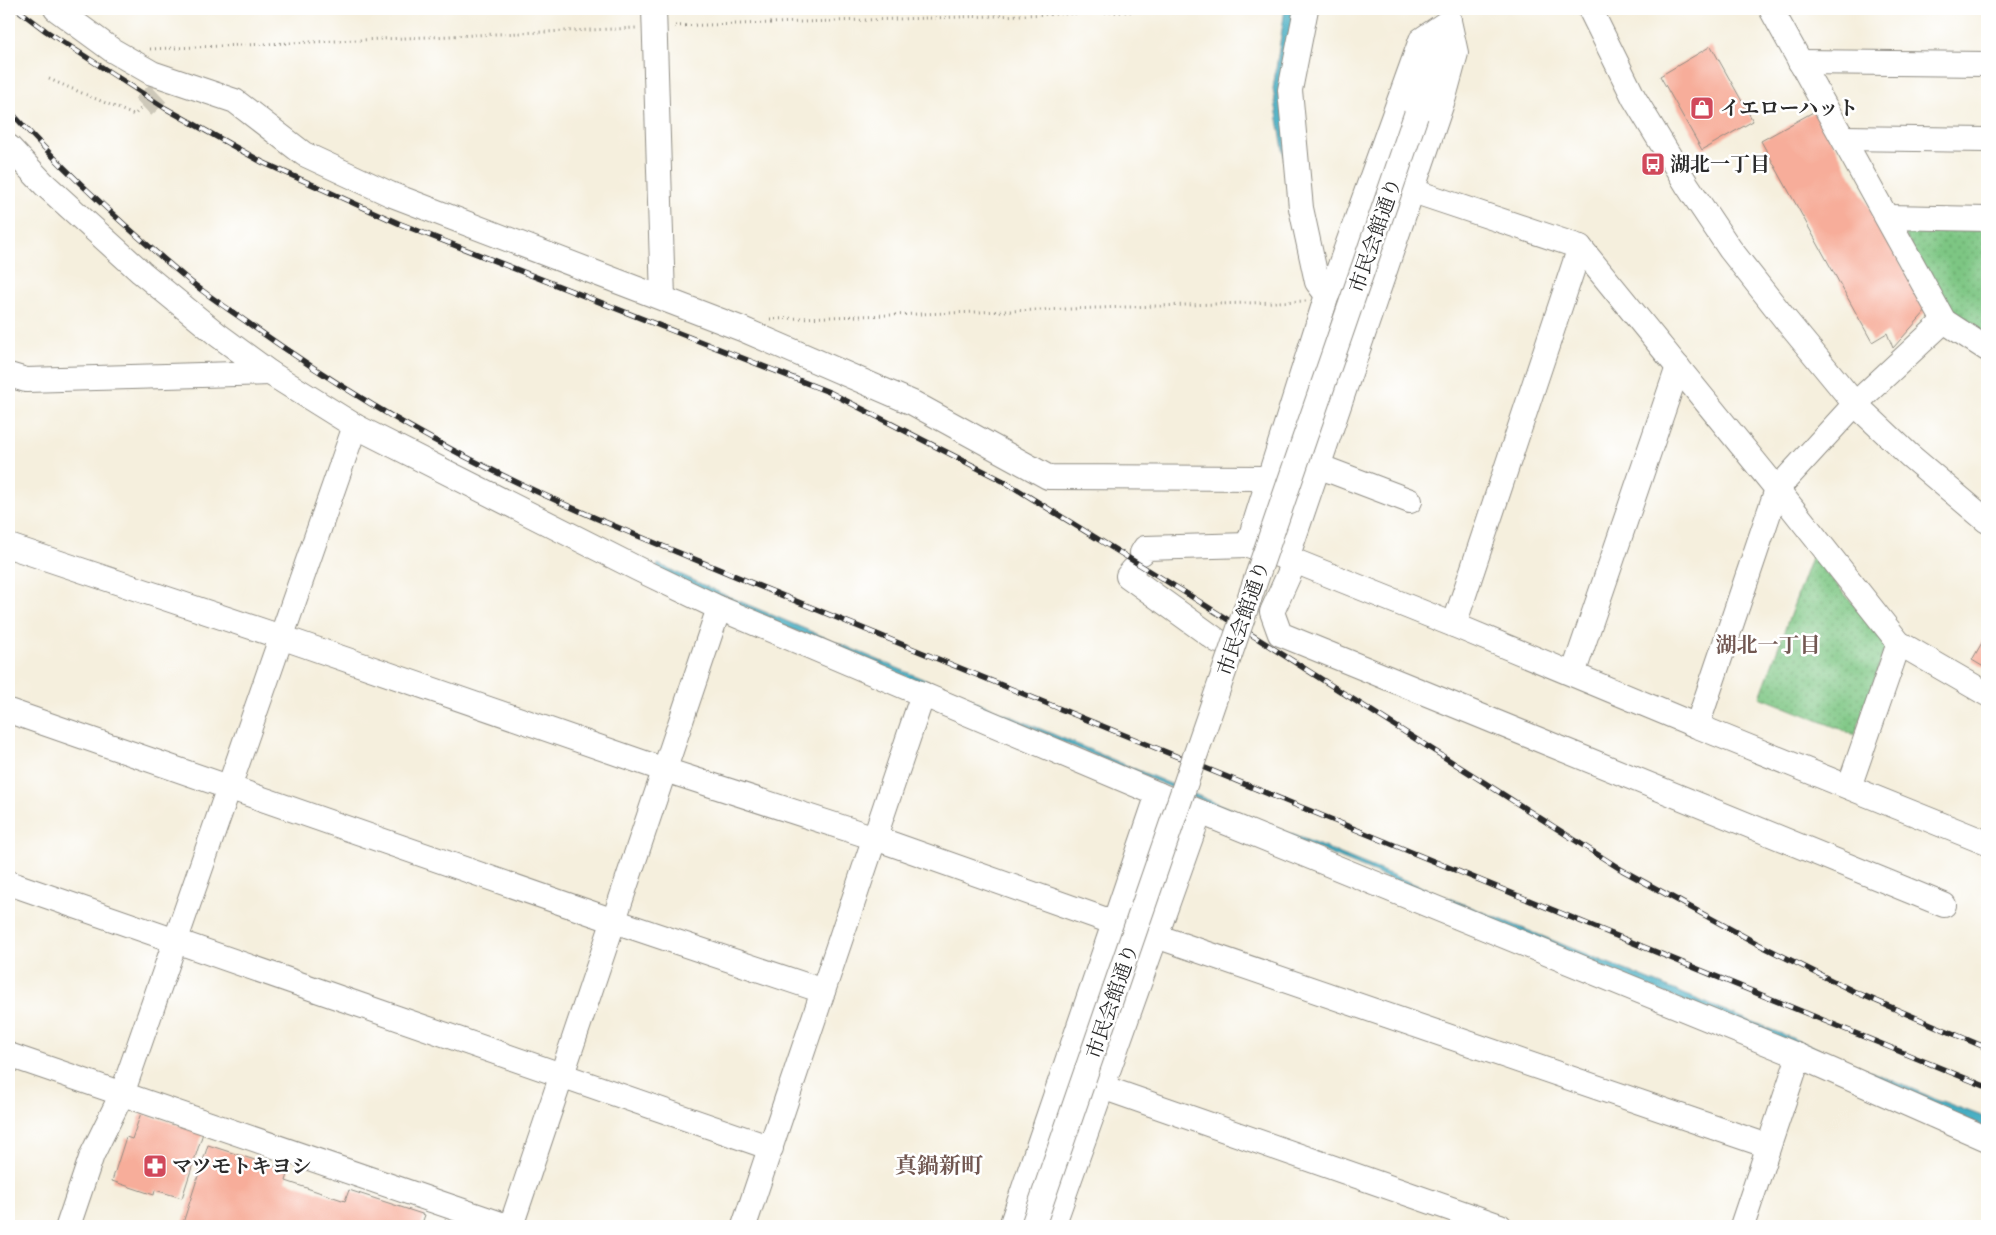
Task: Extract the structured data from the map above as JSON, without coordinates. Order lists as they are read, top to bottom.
{
  "streets": {
    "street": ["市民会館通り"]
  },
  "districts": ["湖北一丁目", "真鍋新町"],
  "places": {
    "shop": ["イエローハット"],
    "bus stop": ["湖北一丁目"],
    "pharmacy": ["マツモトキヨシ"]
  }
}
